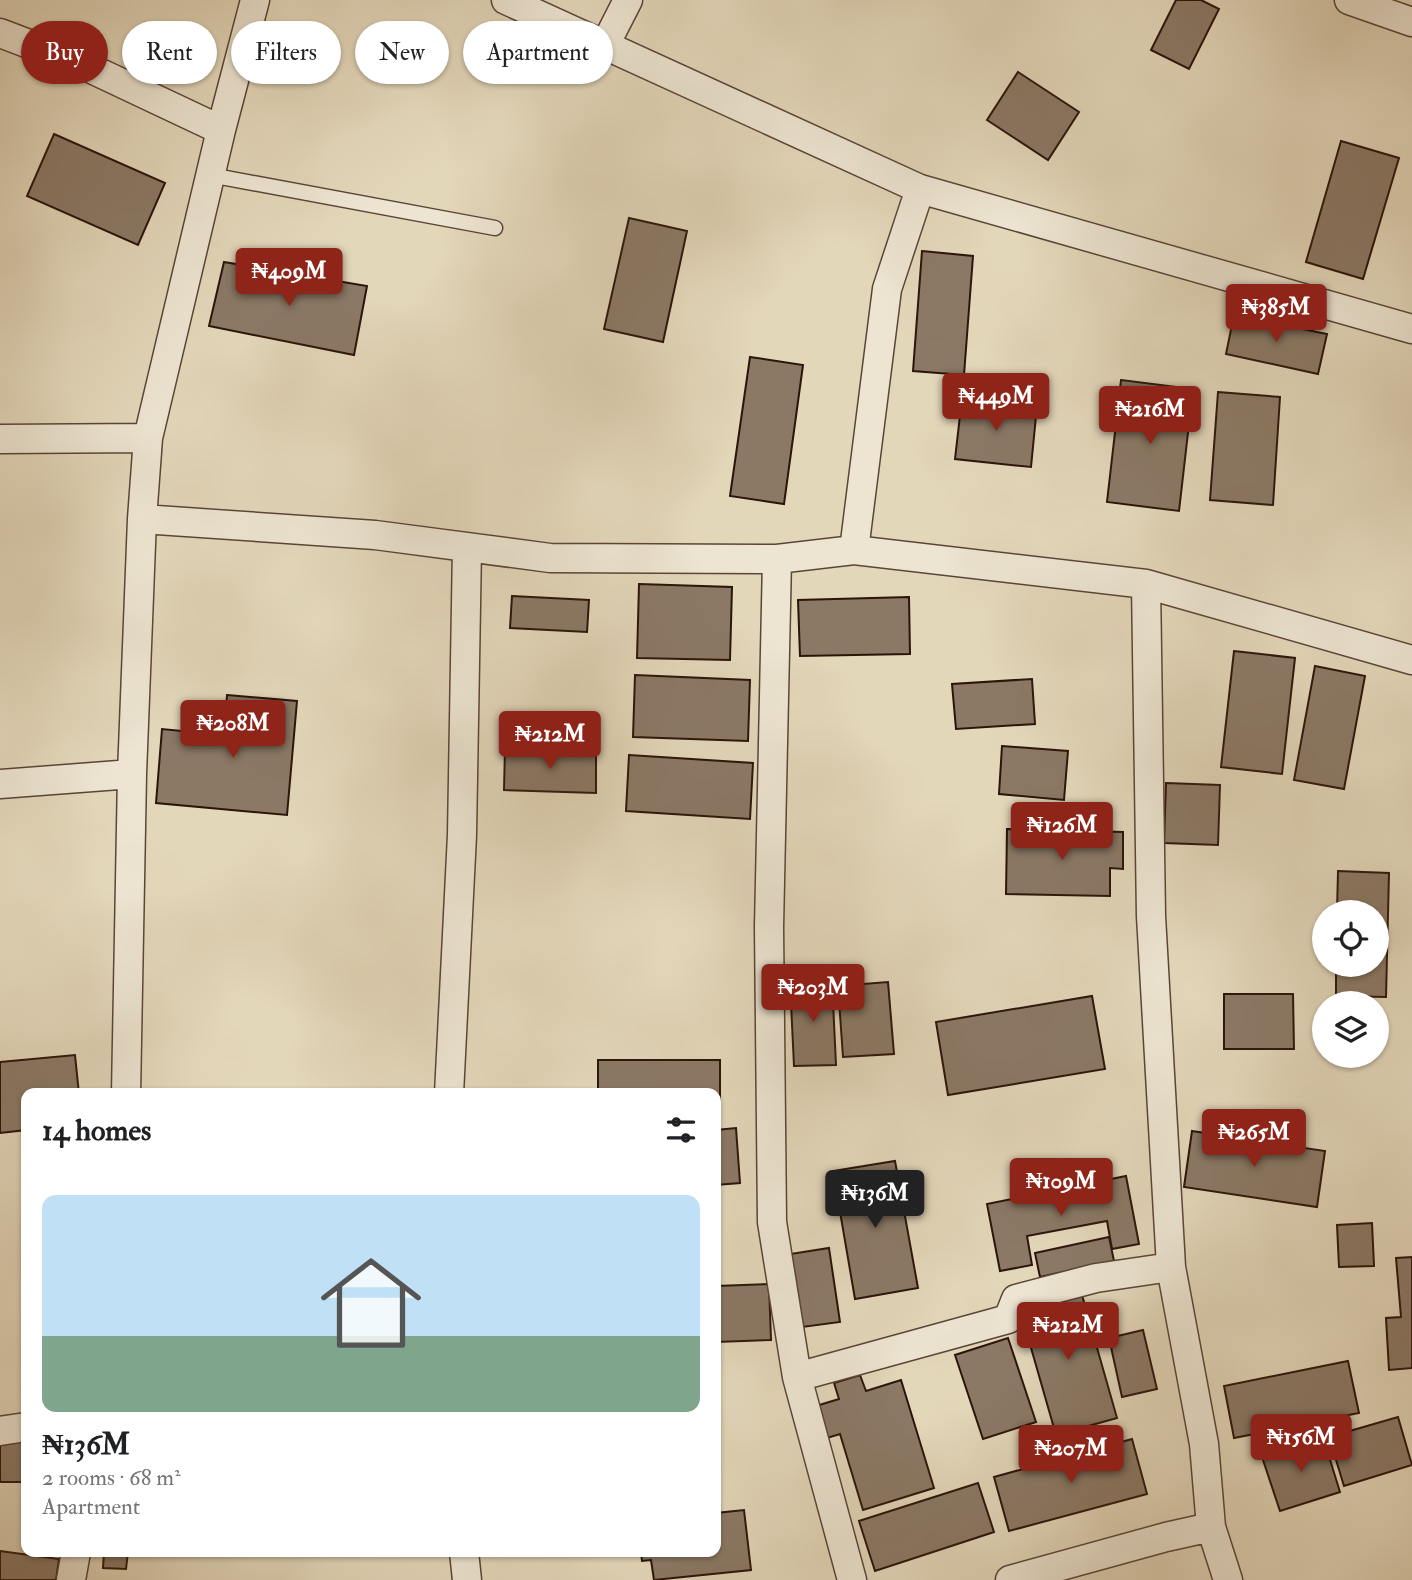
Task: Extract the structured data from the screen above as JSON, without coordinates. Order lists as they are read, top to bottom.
{
  "page": {
    "chip": [
      "Buy",
      "Rent",
      "Filters",
      "New",
      "Apartment"
    ],
    "price": [
      "₦409M",
      "₦385M",
      "₦449M",
      "₦216M",
      "₦208M",
      "₦212M",
      "₦126M",
      "₦203M",
      "₦265M",
      "₦109M",
      "₦136M",
      "₦212M",
      "₦156M",
      "₦207M"
    ],
    "heading": "14 homes",
    "list": [
      {
        "name": "₦136M",
        "note": "2 rooms · 68 m² · Apartment"
      }
    ]
  }
}
